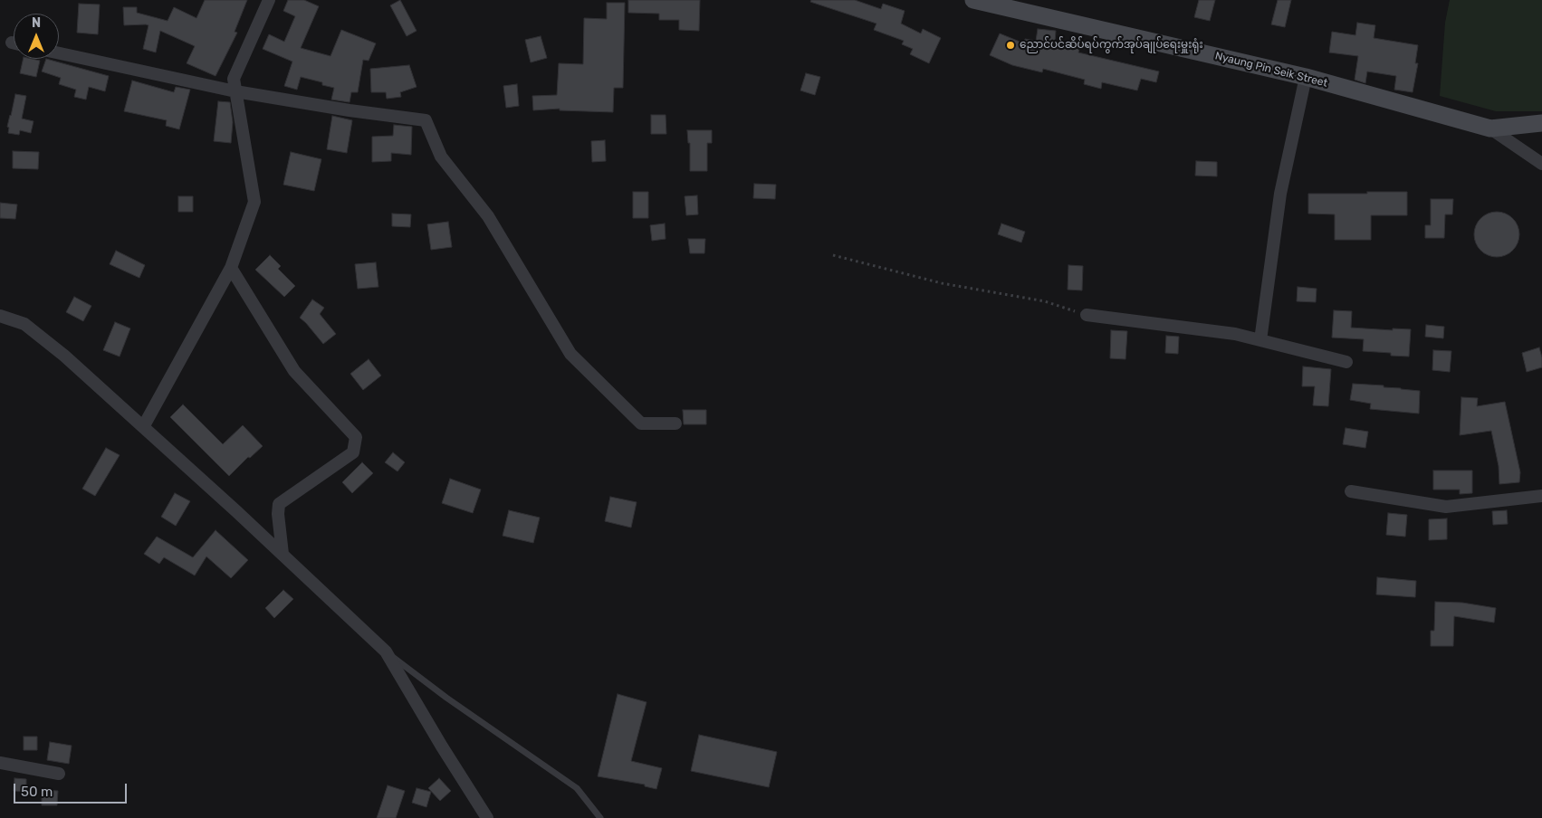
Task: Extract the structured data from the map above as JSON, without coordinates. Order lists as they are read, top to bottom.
{
  "streets": {
    "street": ["Nyaung Pin Seik Street"]
  },
  "places": ["ညောင်ပင်ဆိပ်ရပ်ကွက်အုပ်ချုပ်ရေးမှူးရုံး"],
  "scale_bar": "50 m",
  "north": "top"
}
